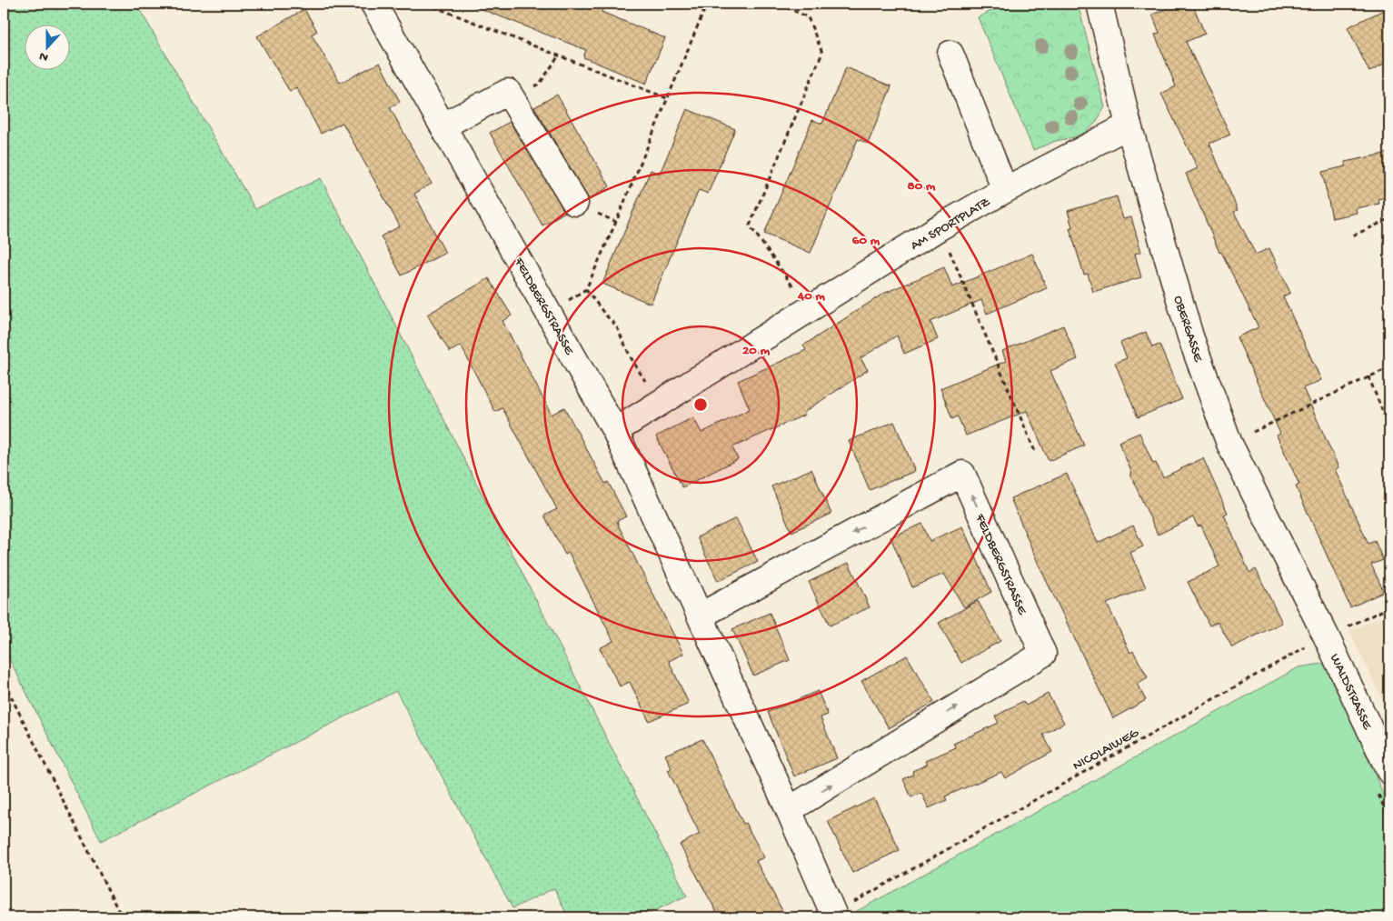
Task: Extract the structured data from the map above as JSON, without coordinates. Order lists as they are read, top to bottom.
{
  "streets": {
    "street": [
      "AM SPORTPLATZ",
      "FELDBERGSTRASSE",
      "OBERGASSE",
      "WALDSTRASSE"
    ],
    "path": ["NICOLAIWEG"]
  },
  "crossings": [
    ["AM SPORTPLATZ", "FELDBERGSTRASSE"],
    ["AM SPORTPLATZ", "OBERGASSE"],
    ["FELDBERGSTRASSE", "NICOLAIWEG"],
    ["OBERGASSE", "WALDSTRASSE"],
    ["OBERGASSE", "NICOLAIWEG"],
    ["WALDSTRASSE", "NICOLAIWEG"]
  ],
  "north": "bottom",
  "rings": [
    "80 m",
    "60 m",
    "40 m",
    "20 m"
  ]
}
